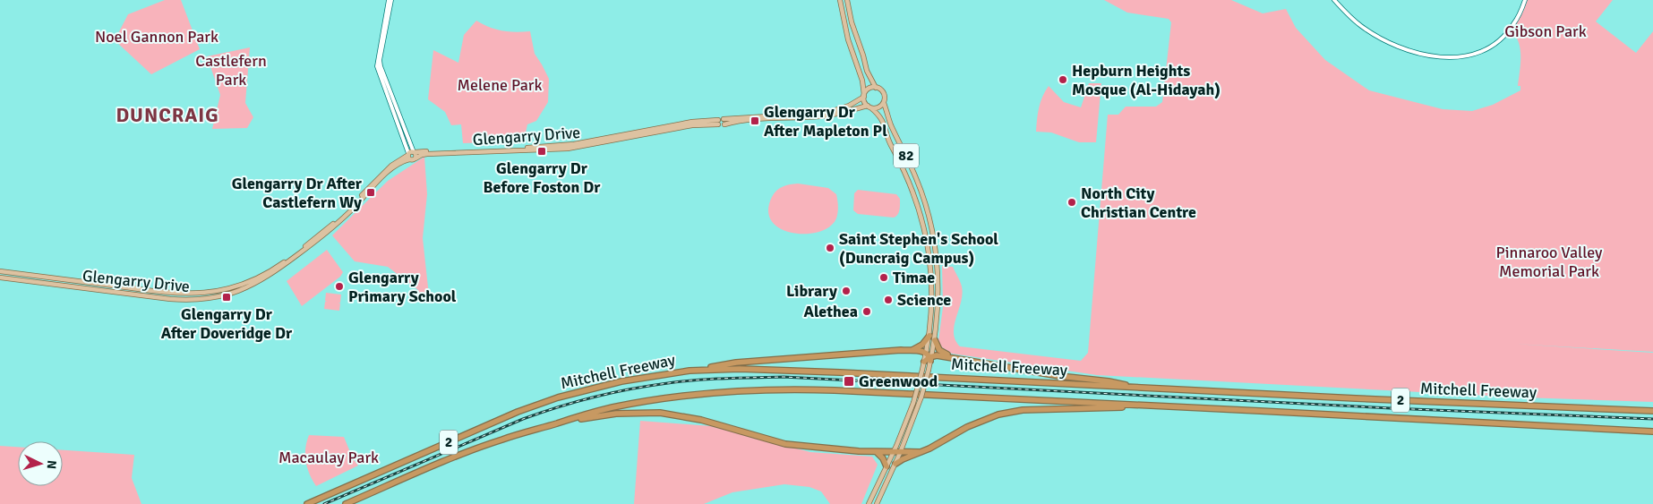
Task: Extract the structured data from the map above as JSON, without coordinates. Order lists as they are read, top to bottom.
{
  "streets": {
    "highway": ["Mitchell Freeway", "2"],
    "main road": ["Glengarry Drive", "82"]
  },
  "districts": ["DUNCRAIG"],
  "parks": [
    "Gibson Park",
    "Noel Gannon Park",
    "Castlefern Park",
    "Melene Park",
    "Pinnaroo Valley Memorial Park",
    "Macaulay Park"
  ],
  "places": {
    "other": [
      "Hepburn Heights Mosque (Al-Hidayah)",
      "North City Christian Centre",
      "Saint Stephen's School (Duncraig Campus)",
      "Timae",
      "Glengarry Primary School",
      "Library",
      "Science",
      "Alethea"
    ],
    "transit": [
      "Glengarry Dr After Mapleton Pl",
      "Glengarry Dr Before Foston Dr",
      "Glengarry Dr After Castlefern Wy",
      "Glengarry Dr After Doveridge Dr",
      "Greenwood"
    ]
  },
  "north": "right"
}
